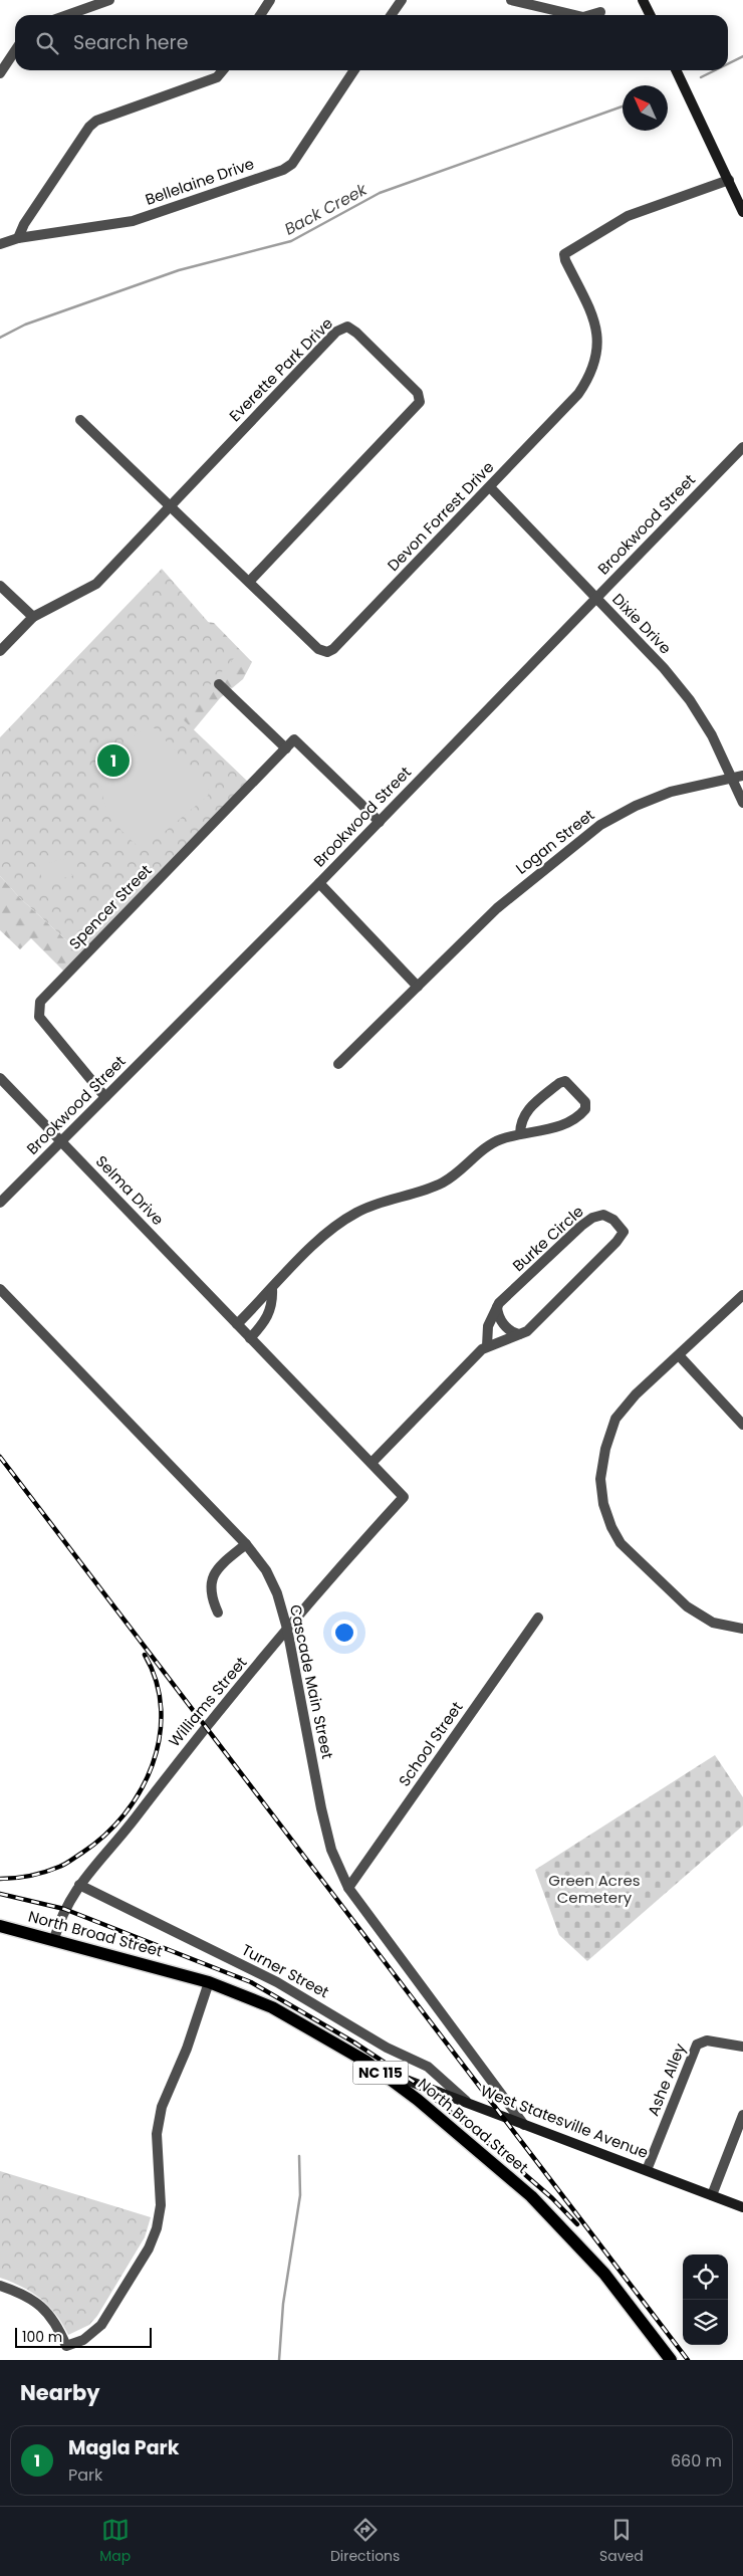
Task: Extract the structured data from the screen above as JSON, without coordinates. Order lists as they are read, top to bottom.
{
  "streets": {
    "main road": ["North Broad Street", "NC 115"],
    "street": [
      "Bellelaine Drive",
      "Everette Park Drive",
      "Devon Forrest Drive",
      "Brookwood Street",
      "Dixie Drive",
      "Logan Street",
      "Spencer Street",
      "Selma Drive",
      "Burke Circle",
      "Cascade Main Street",
      "Williams Street",
      "School Street",
      "Turner Street",
      "Ashe Alley",
      "West Statesville Avenue"
    ]
  },
  "crossings": [
    ["Everette Park Drive", "Devon Forrest Drive"],
    ["Devon Forrest Drive", "Dixie Drive"],
    ["Brookwood Street", "Dixie Drive"],
    ["Brookwood Street", "Spencer Street"],
    ["Brookwood Street", "Selma Drive"],
    ["Dixie Drive", "Logan Street"],
    ["Selma Drive", "Burke Circle"],
    ["Selma Drive", "Williams Street"],
    ["Cascade Main Street", "Williams Street"],
    ["Cascade Main Street", "School Street"],
    ["Cascade Main Street", "West Statesville Avenue"],
    ["Williams Street", "North Broad Street"],
    ["Williams Street", "Turner Street"],
    ["North Broad Street", "West Statesville Avenue"],
    ["Turner Street", "West Statesville Avenue"],
    ["Ashe Alley", "West Statesville Avenue"]
  ],
  "water": ["Back Creek"],
  "parks": ["Green Acres Cemetery"],
  "scale_bar": "100 m",
  "north": "top left",
  "page": {
    "search": "Search here",
    "pins": "1",
    "scale": "100 m",
    "heading": "Nearby",
    "list": [
      {
        "mark": "1",
        "name": "Magla Park",
        "note": "Park",
        "value": "660 m"
      }
    ],
    "nav": ["Map", "Directions", "Saved"]
  }
}
